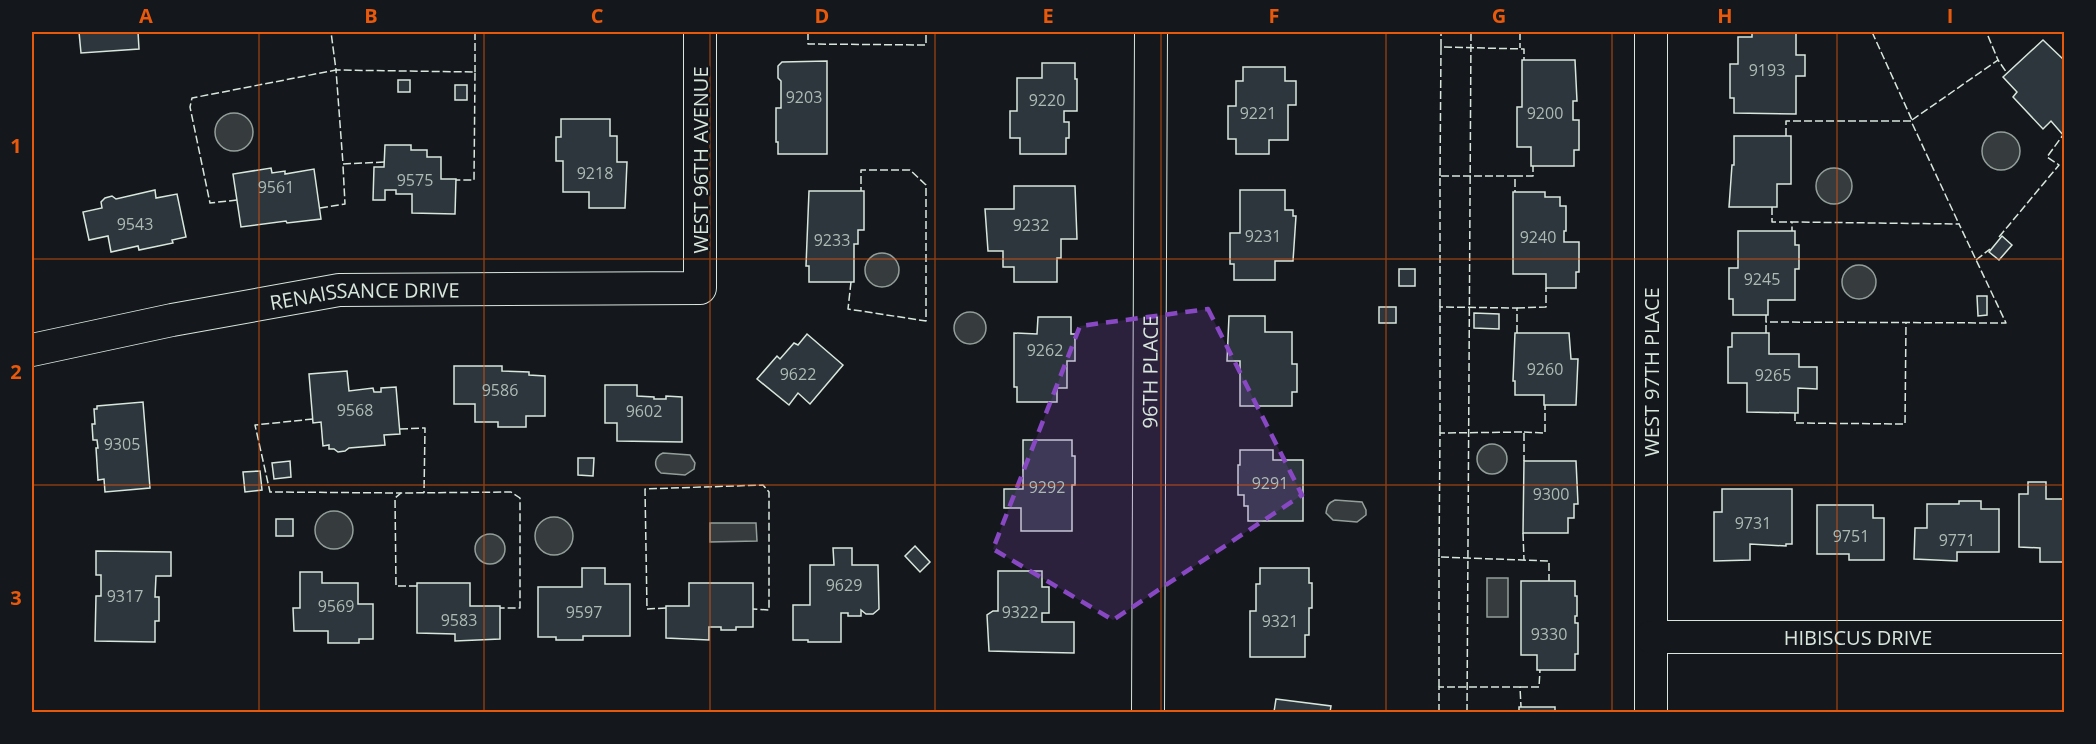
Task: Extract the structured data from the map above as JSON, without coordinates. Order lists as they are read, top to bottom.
{
  "streets": {
    "street": [
      "WEST 96TH AVENUE",
      "RENAISSANCE DRIVE",
      "96TH PLACE",
      "WEST 97TH PLACE",
      "HIBISCUS DRIVE"
    ]
  },
  "crossings": [
    ["WEST 96TH AVENUE", "RENAISSANCE DRIVE"],
    ["WEST 97TH PLACE", "HIBISCUS DRIVE"]
  ],
  "house_numbers": [
    "9193",
    "9203",
    "9220",
    "9221",
    "9200",
    "9218",
    "9575",
    "9561",
    "9543",
    "9232",
    "9231",
    "9240",
    "9233",
    "9245",
    "9262",
    "9260",
    "9622",
    "9265",
    "9586",
    "9568",
    "9602",
    "9305",
    "9291",
    "9292",
    "9300",
    "9731",
    "9751",
    "9771",
    "9629",
    "9317",
    "9569",
    "9597",
    "9322",
    "9583",
    "9321",
    "9330"
  ],
  "grid": {
    "columns": [
      "A",
      "B",
      "C",
      "D",
      "E",
      "F",
      "G",
      "H",
      "I"
    ],
    "rows": ["1", "2", "3"]
  }
}
